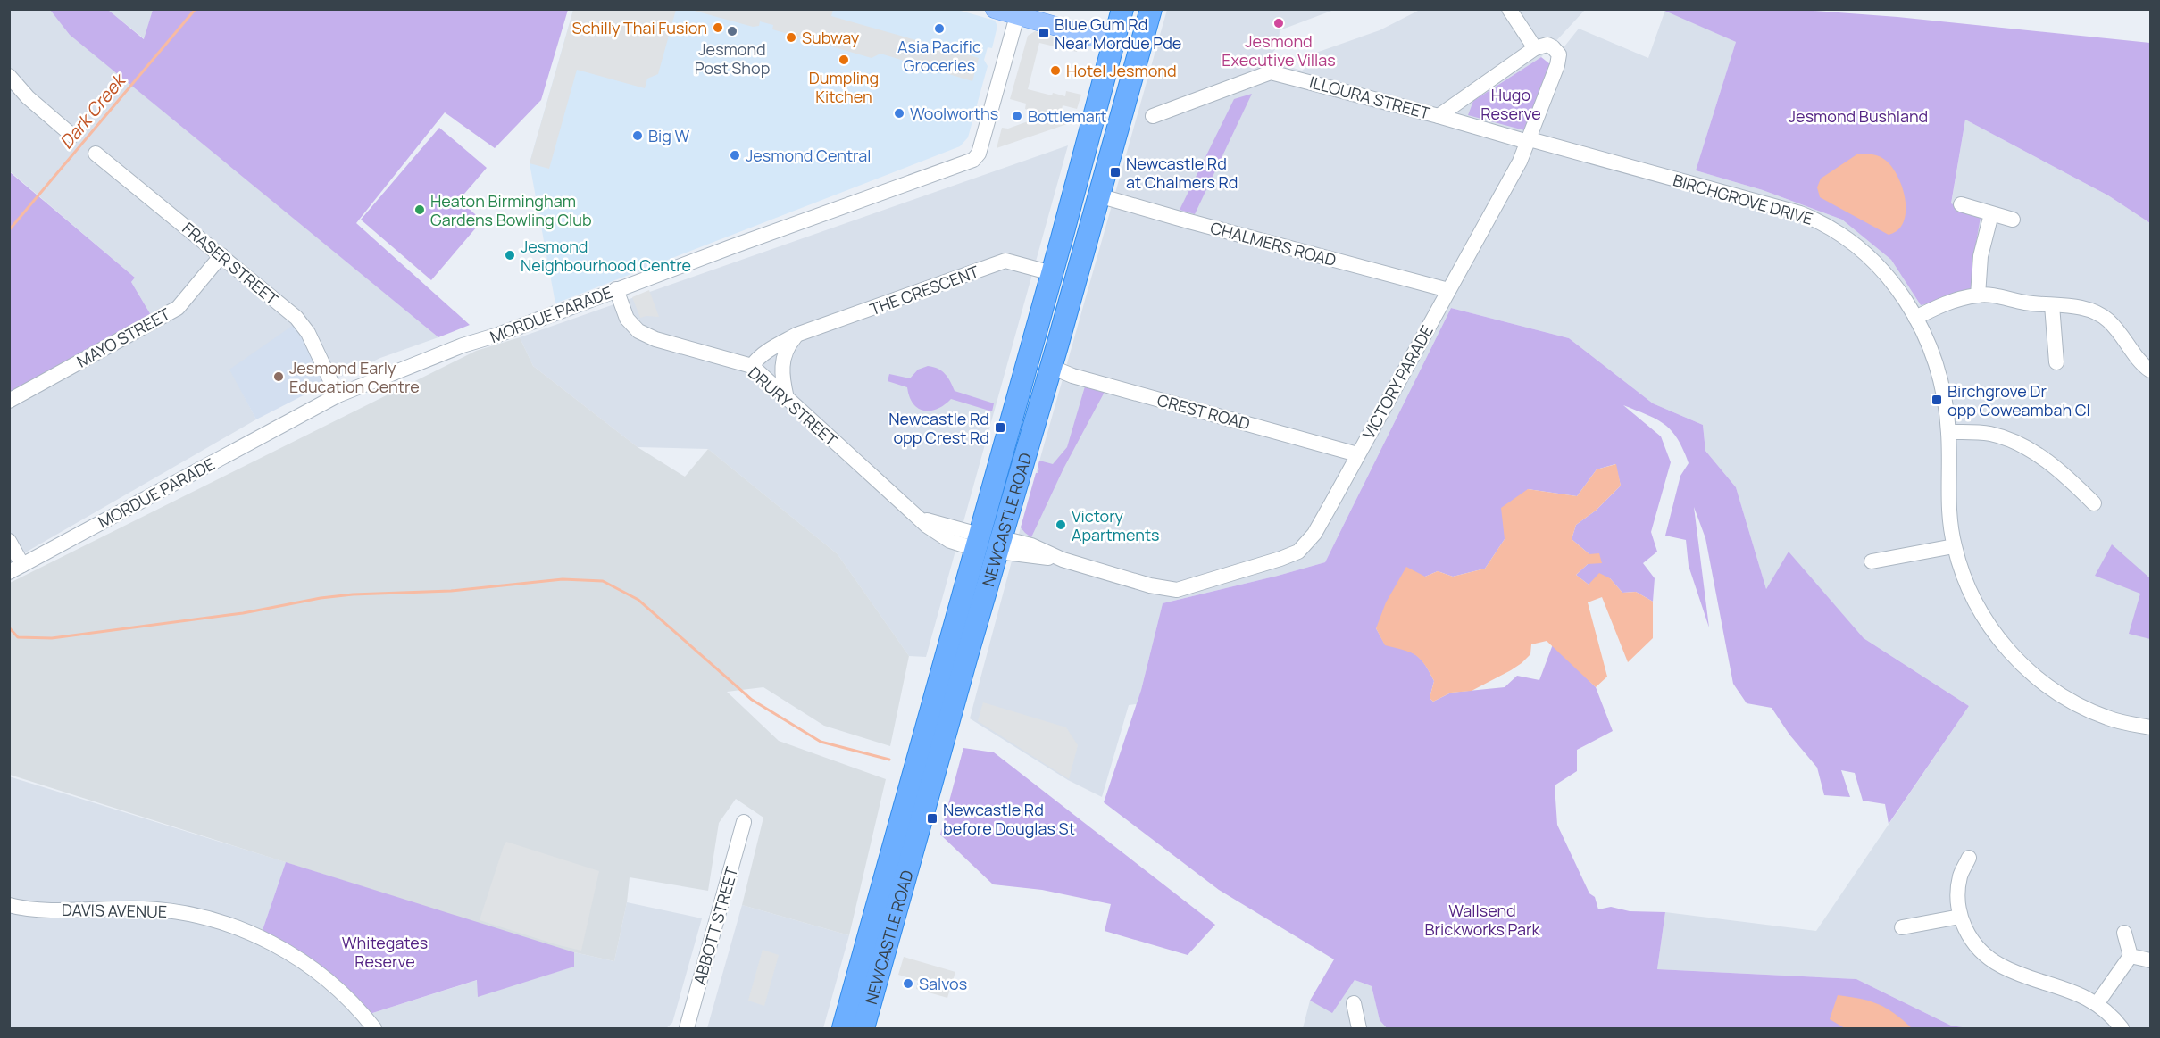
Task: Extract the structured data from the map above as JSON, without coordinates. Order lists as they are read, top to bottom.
{
  "streets": {
    "highway": ["NEWCASTLE ROAD"],
    "street": [
      "ILLOURA STREET",
      "BIRCHGROVE DRIVE",
      "CHALMERS ROAD",
      "FRASER STREET",
      "THE CRESCENT",
      "MORDUE PARADE",
      "MAYO STREET",
      "VICTORY PARADE",
      "DRURY STREET",
      "CREST ROAD",
      "DAVIS AVENUE",
      "ABBOTT STREET"
    ]
  },
  "crossings": [
    ["ILLOURA STREET", "BIRCHGROVE DRIVE"],
    ["ILLOURA STREET", "VICTORY PARADE"],
    ["BIRCHGROVE DRIVE", "VICTORY PARADE"],
    ["CHALMERS ROAD", "VICTORY PARADE"],
    ["CHALMERS ROAD", "NEWCASTLE ROAD"],
    ["FRASER STREET", "MORDUE PARADE"],
    ["FRASER STREET", "MAYO STREET"],
    ["THE CRESCENT", "DRURY STREET"],
    ["THE CRESCENT", "NEWCASTLE ROAD"],
    ["MORDUE PARADE", "DRURY STREET"],
    ["VICTORY PARADE", "CREST ROAD"],
    ["VICTORY PARADE", "NEWCASTLE ROAD"],
    ["DRURY STREET", "NEWCASTLE ROAD"],
    ["CREST ROAD", "NEWCASTLE ROAD"]
  ],
  "water": ["Dark Creek"],
  "parks": [
    "Hugo Reserve",
    "Jesmond Bushland",
    "Wallsend Brickworks Park",
    "Whitegates Reserve"
  ],
  "places": {
    "other": [
      "Jesmond Executive Villas",
      "Schilly Thai Fusion",
      "Asia Pacific Groceries",
      "Jesmond Post Shop",
      "Subway",
      "Dumpling Kitchen",
      "Hotel Jesmond",
      "Woolworths",
      "Bottlemart",
      "Big W",
      "Jesmond Central",
      "Heaton Birmingham Gardens Bowling Club",
      "Jesmond Neighbourhood Centre",
      "Jesmond Early Education Centre",
      "Victory Apartments",
      "Salvos"
    ],
    "transit": [
      "Blue Gum Rd Near Mordue Pde",
      "Newcastle Rd at Chalmers Rd",
      "Birchgrove Dr opp Coweambah Cl",
      "Newcastle Rd opp Crest Rd",
      "Newcastle Rd before Douglas St"
    ]
  }
}
